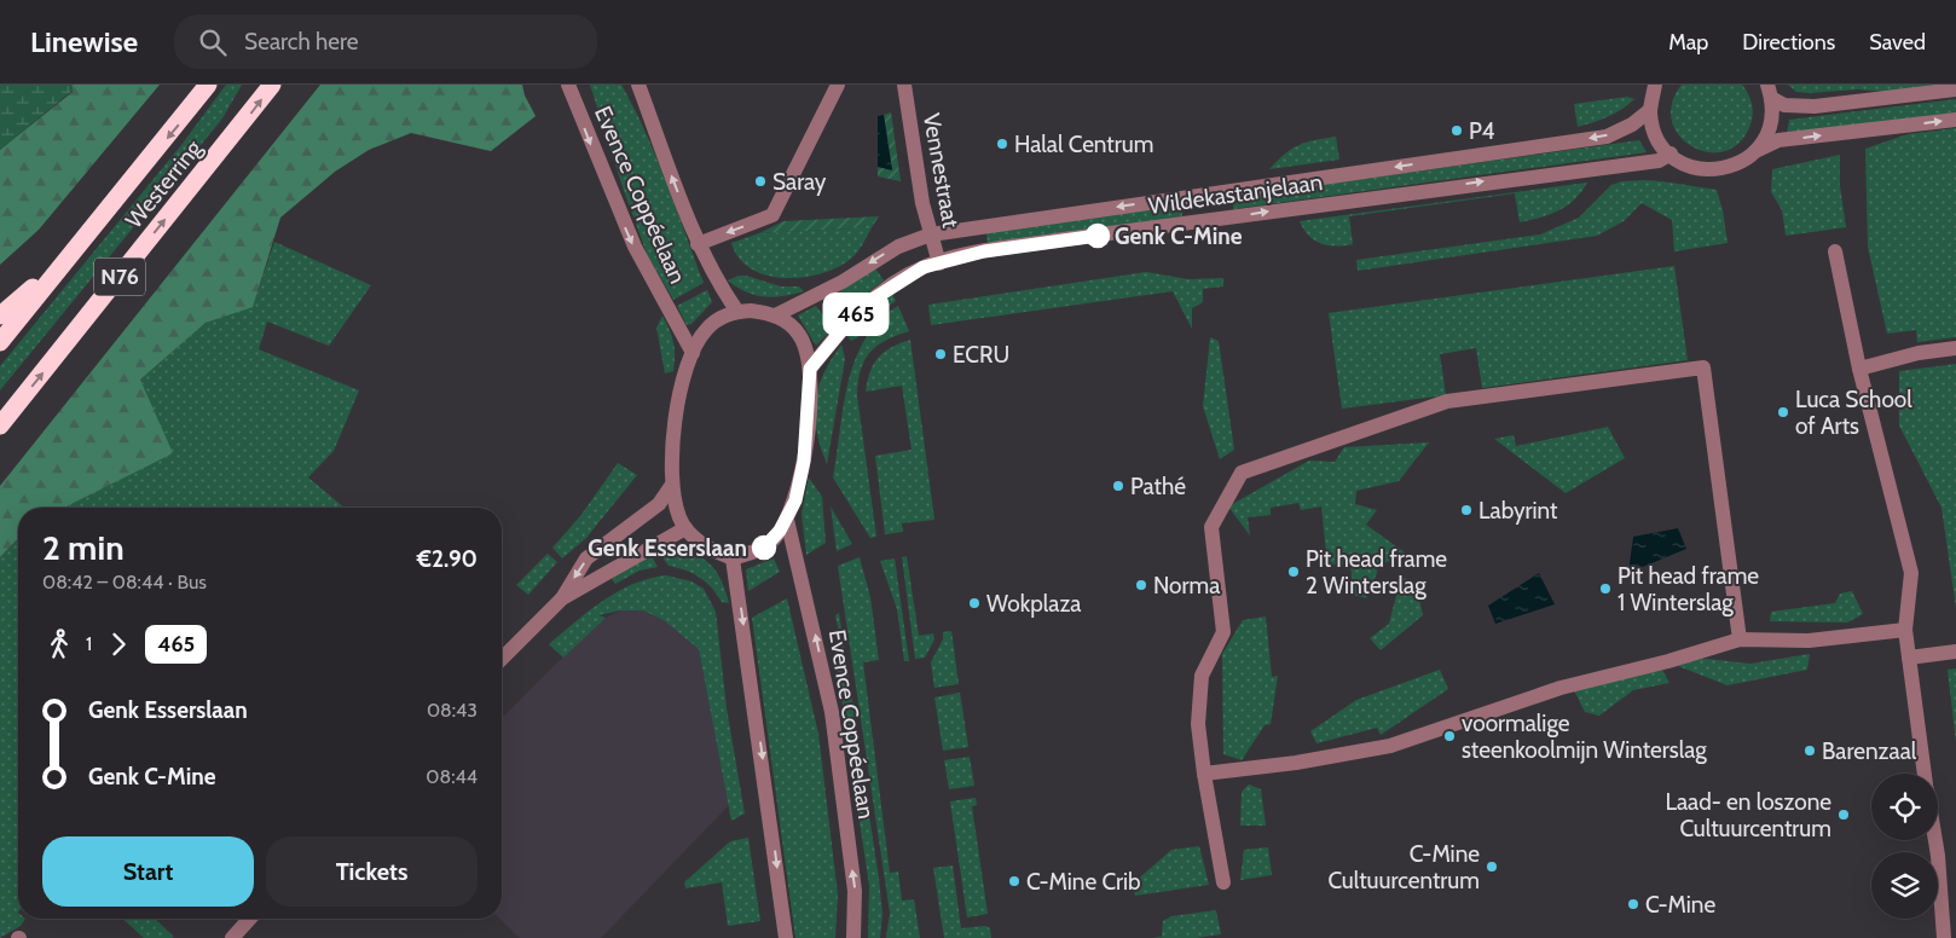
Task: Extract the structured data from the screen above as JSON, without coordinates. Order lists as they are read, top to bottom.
{
  "streets": {
    "highway": ["Westerring", "N76"],
    "street": ["Vennestraat", "Wildekastanjelaan", "Evence Coppéelaan"]
  },
  "crossings": [
    ["Vennestraat", "Wildekastanjelaan"]
  ],
  "places": [
    "P4",
    "Halal Centrum",
    "Saray",
    "Genk C-Mine",
    "ECRU",
    "Luca School of Arts",
    "Pathé",
    "Labyrint",
    "Genk Esserslaan",
    "Pit head frame 2 Winterslag",
    "Norma",
    "Pit head frame 1 Winterslag",
    "Wokplaza",
    "voormalige steenkoolmijn Winterslag",
    "Barenzaal",
    "Laad- en loszone Cultuurcentrum",
    "C-Mine Cultuurcentrum",
    "C-Mine Crib",
    "C-Mine"
  ],
  "lines": ["bus line 465"],
  "page": {
    "header": "Linewise",
    "search": "Search here",
    "nav": ["Map", "Directions", "Saved"],
    "on_map": "465",
    "heading": ["2 min", "08:42 – 08:44 · Bus", "€2.90"],
    "legs": ["1", "465"],
    "list": [
      {
        "name": "Genk Esserslaan",
        "value": "08:43"
      },
      {
        "name": "Genk C-Mine",
        "value": "08:44"
      }
    ],
    "buttons": ["Start", "Tickets"]
  }
}
